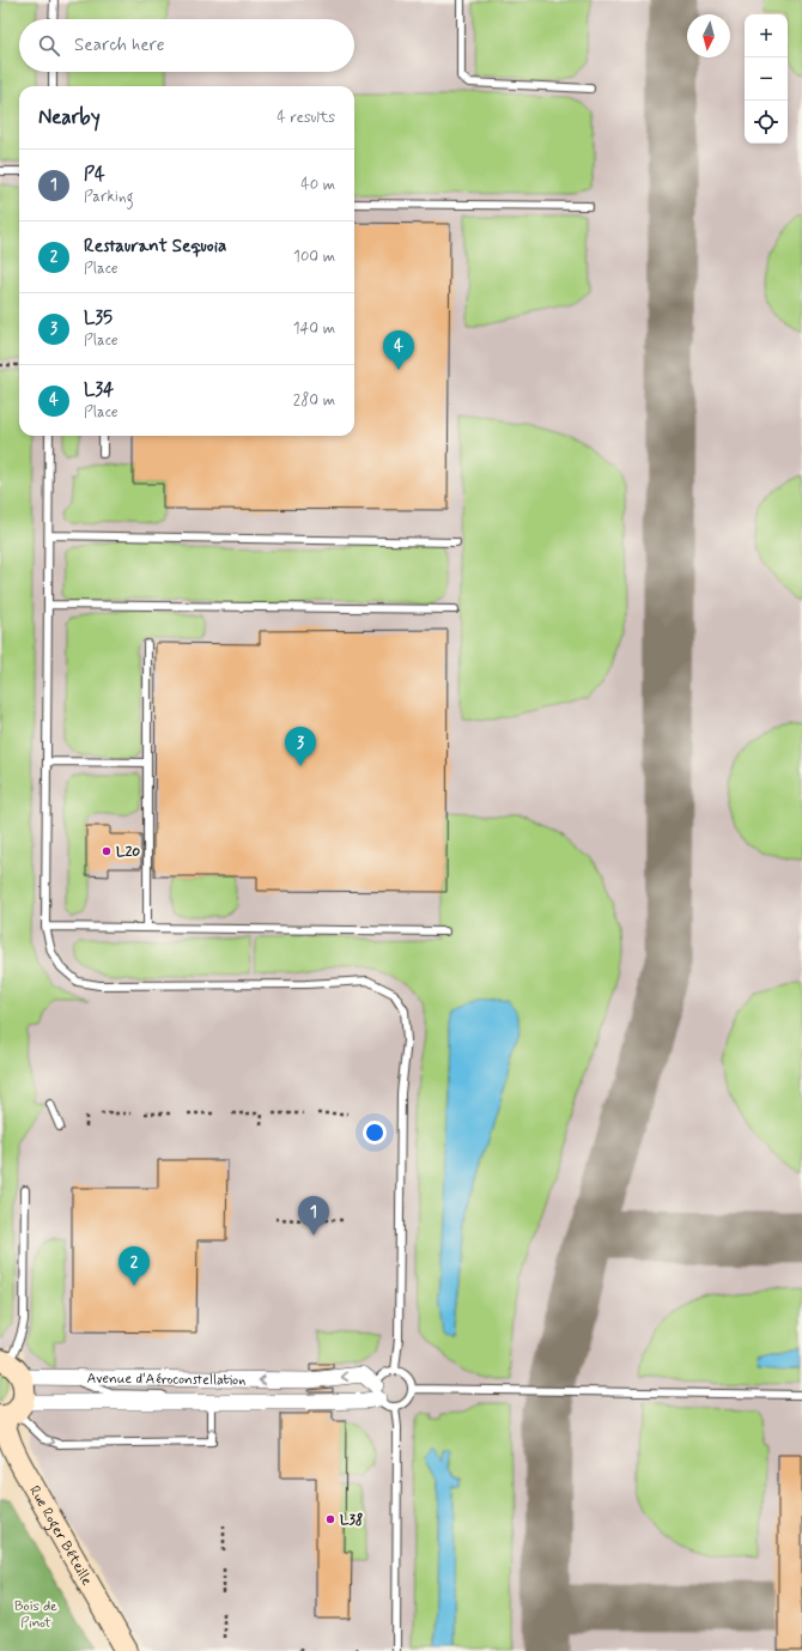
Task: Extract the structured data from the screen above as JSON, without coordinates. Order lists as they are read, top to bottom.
{
  "streets": {
    "street": ["Avenue d'Aéroconstellation", "Rue Roger Béteille"]
  },
  "crossings": [
    ["Avenue d'Aéroconstellation", "Rue Roger Béteille"]
  ],
  "parks": ["Bois de Pinot"],
  "places": ["L20", "L38"],
  "north": "bottom",
  "page": {
    "map_buttons": ["+", "−"],
    "search": "Search here",
    "heading": ["Nearby", "4 results"],
    "list": [
      {
        "mark": "1",
        "name": "P4",
        "note": "Parking",
        "value": "40 m"
      },
      {
        "mark": "2",
        "name": "Restaurant Sequoia",
        "note": "Place",
        "value": "100 m"
      },
      {
        "mark": "3",
        "name": "L35",
        "note": "Place",
        "value": "140 m"
      },
      {
        "mark": "4",
        "name": "L34",
        "note": "Place",
        "value": "280 m"
      }
    ],
    "pins": [
      "4",
      "3",
      "1",
      "2"
    ]
  }
}
